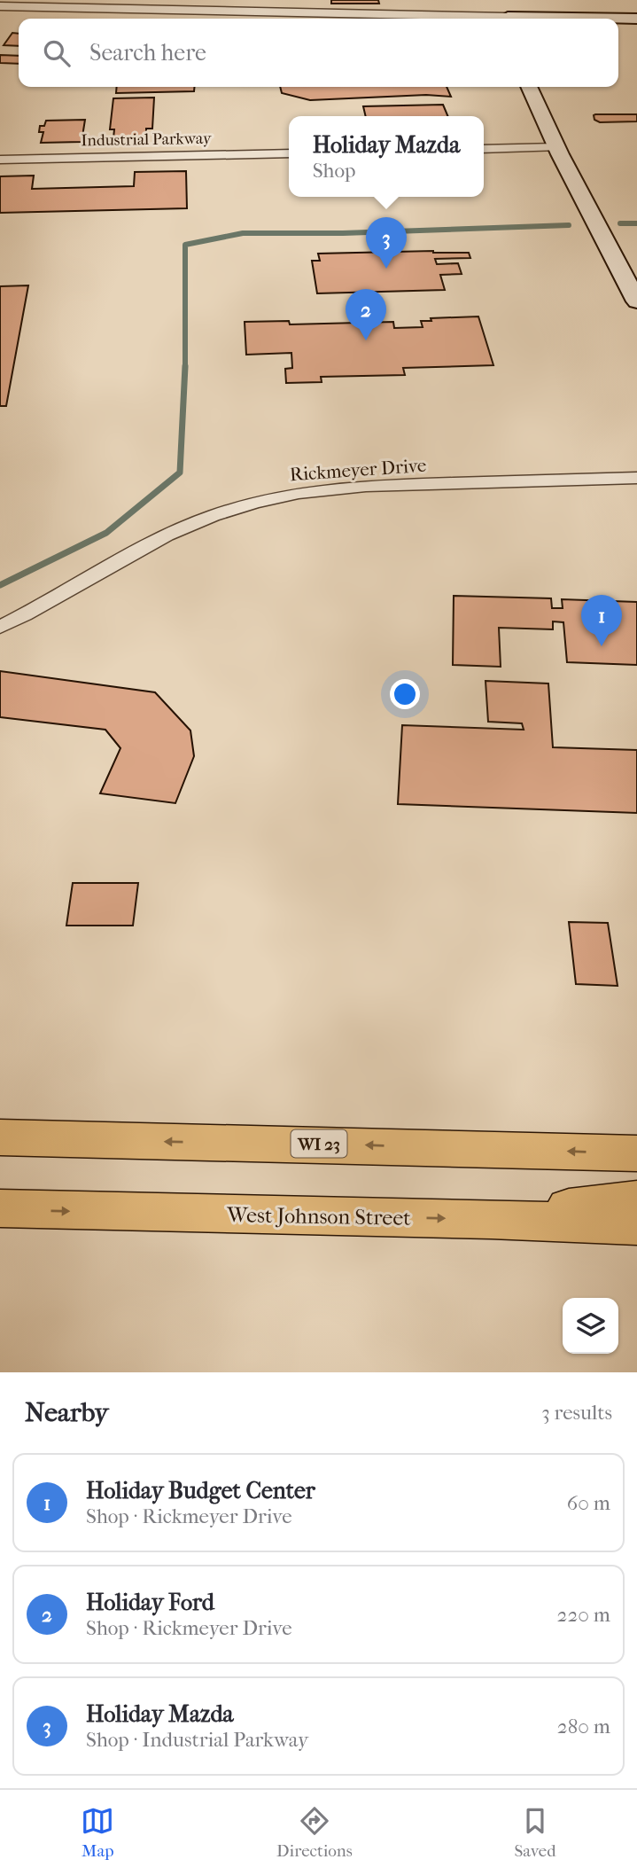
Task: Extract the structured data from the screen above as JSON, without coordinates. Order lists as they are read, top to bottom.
{
  "streets": {
    "main road": ["WI 23", "West Johnson Street"],
    "street": ["Industrial Parkway", "Rickmeyer Drive"]
  },
  "page": {
    "search": "Search here",
    "popup": ["Holiday Mazda", "Shop"],
    "pins": ["3", "2", "1"],
    "heading": ["Nearby", "3 results"],
    "list": [
      {
        "mark": "1",
        "name": "Holiday Budget Center",
        "note": "Shop · Rickmeyer Drive",
        "value": "60 m"
      },
      {
        "mark": "2",
        "name": "Holiday Ford",
        "note": "Shop · Rickmeyer Drive",
        "value": "220 m"
      },
      {
        "mark": "3",
        "name": "Holiday Mazda",
        "note": "Shop · Industrial Parkway",
        "value": "280 m"
      }
    ],
    "nav": ["Map", "Directions", "Saved"]
  }
}
